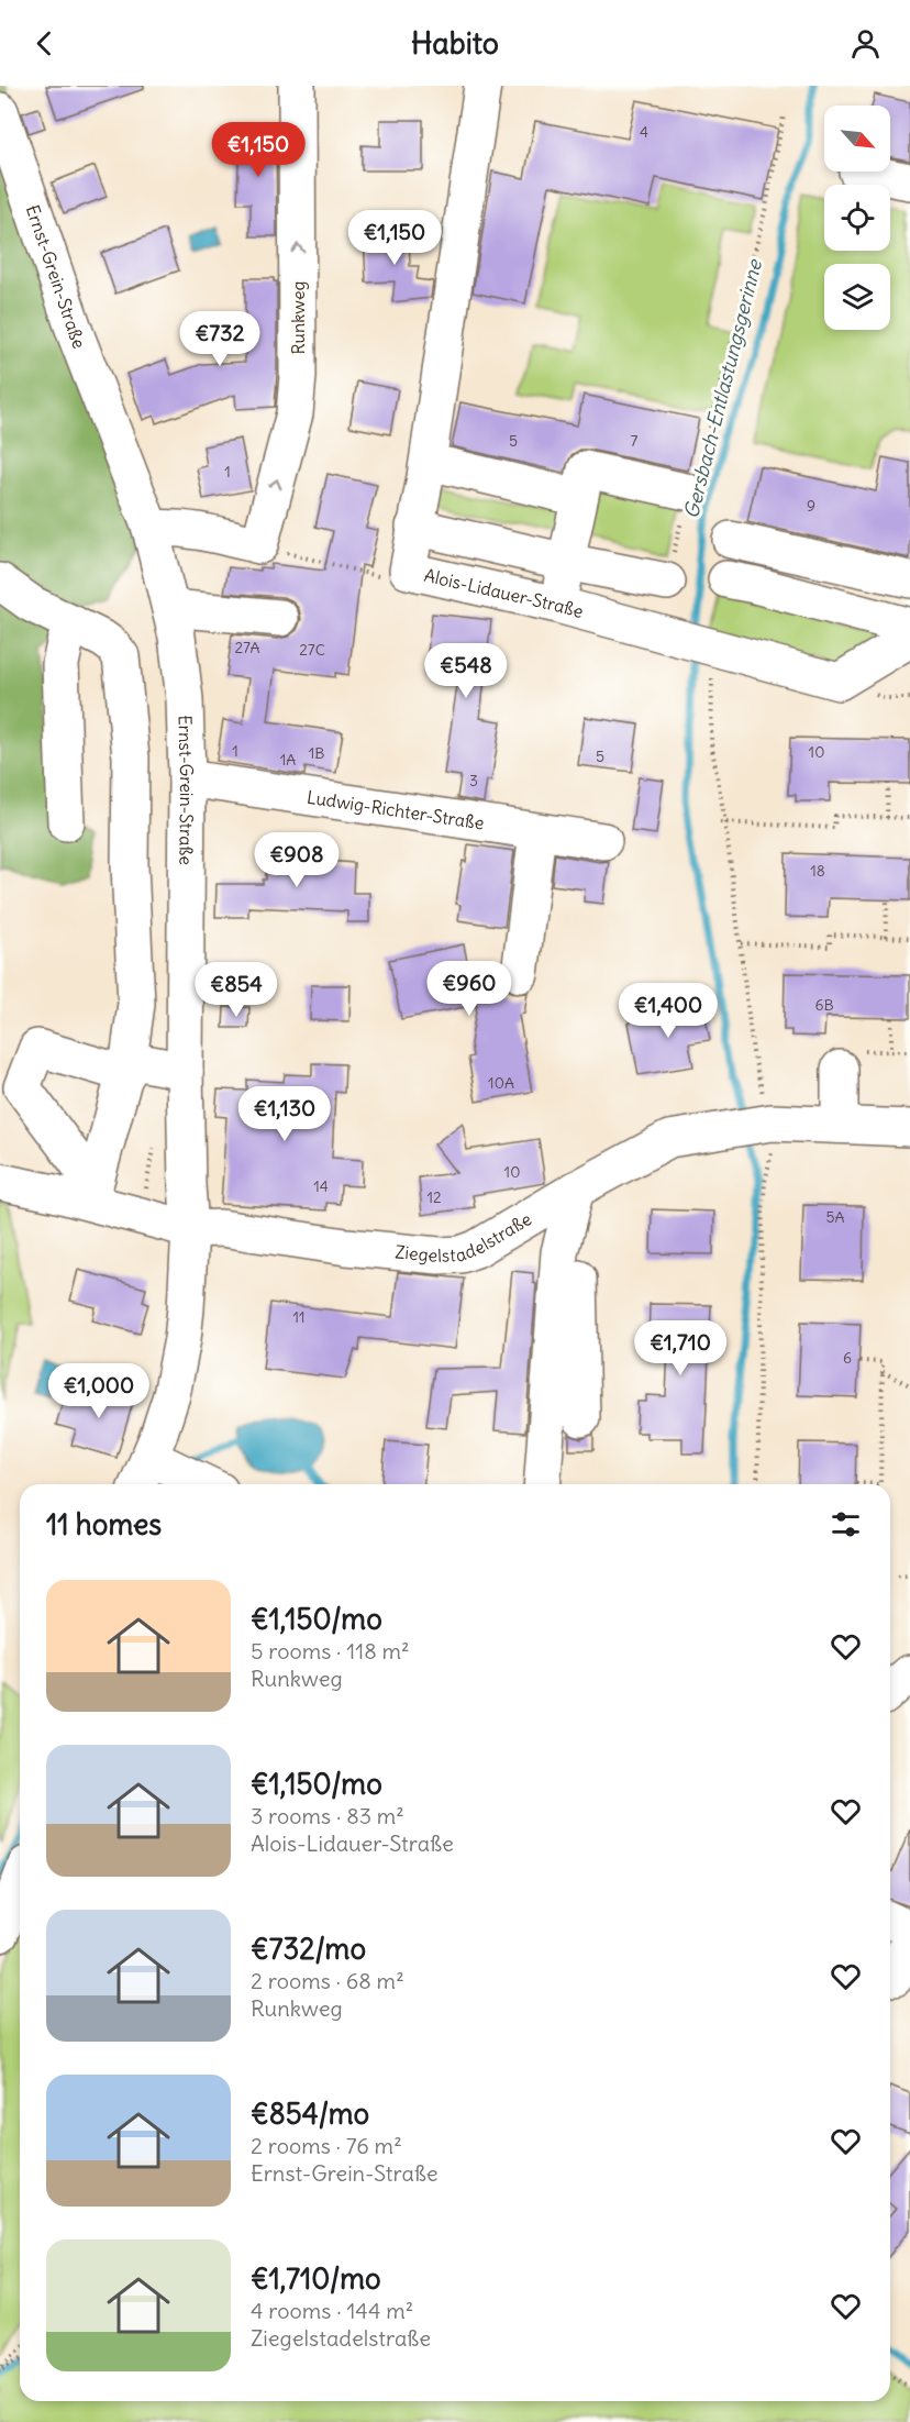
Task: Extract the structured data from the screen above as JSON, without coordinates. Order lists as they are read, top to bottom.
{
  "streets": {
    "street": [
      "Ernst-Grein-Straße",
      "Runkweg",
      "Alois-Lidauer-Straße",
      "Ludwig-Richter-Straße",
      "Ziegelstadelstraße"
    ]
  },
  "crossings": [
    ["Ernst-Grein-Straße", "Ludwig-Richter-Straße"],
    ["Ernst-Grein-Straße", "Ziegelstadelstraße"]
  ],
  "one_way": ["Runkweg"],
  "water": ["Gersbach-Entlastungsgerinne"],
  "house_numbers": [
    "4",
    "5",
    "7",
    "1",
    "9",
    "27A",
    "27C",
    "1",
    "10",
    "1B",
    "5",
    "1A",
    "3",
    "18",
    "6B",
    "10A",
    "10",
    "14",
    "12",
    "5A",
    "11",
    "6"
  ],
  "north": "bottom right",
  "page": {
    "header": "Habito",
    "price": [
      "€1,150",
      "€1,150",
      "€732",
      "€548",
      "€908",
      "€960",
      "€854",
      "€1,400",
      "€1,130",
      "€1,710",
      "€1,000"
    ],
    "heading": "11 homes",
    "list": [
      {
        "name": "€1,150/mo",
        "note": "5 rooms · 118 m² · Runkweg"
      },
      {
        "name": "€1,150/mo",
        "note": "3 rooms · 83 m² · Alois-Lidauer-Straße"
      },
      {
        "name": "€732/mo",
        "note": "2 rooms · 68 m² · Runkweg"
      },
      {
        "name": "€854/mo",
        "note": "2 rooms · 76 m² · Ernst-Grein-Straße"
      },
      {
        "name": "€1,710/mo",
        "note": "4 rooms · 144 m² · Ziegelstadelstraße"
      }
    ]
  }
}
